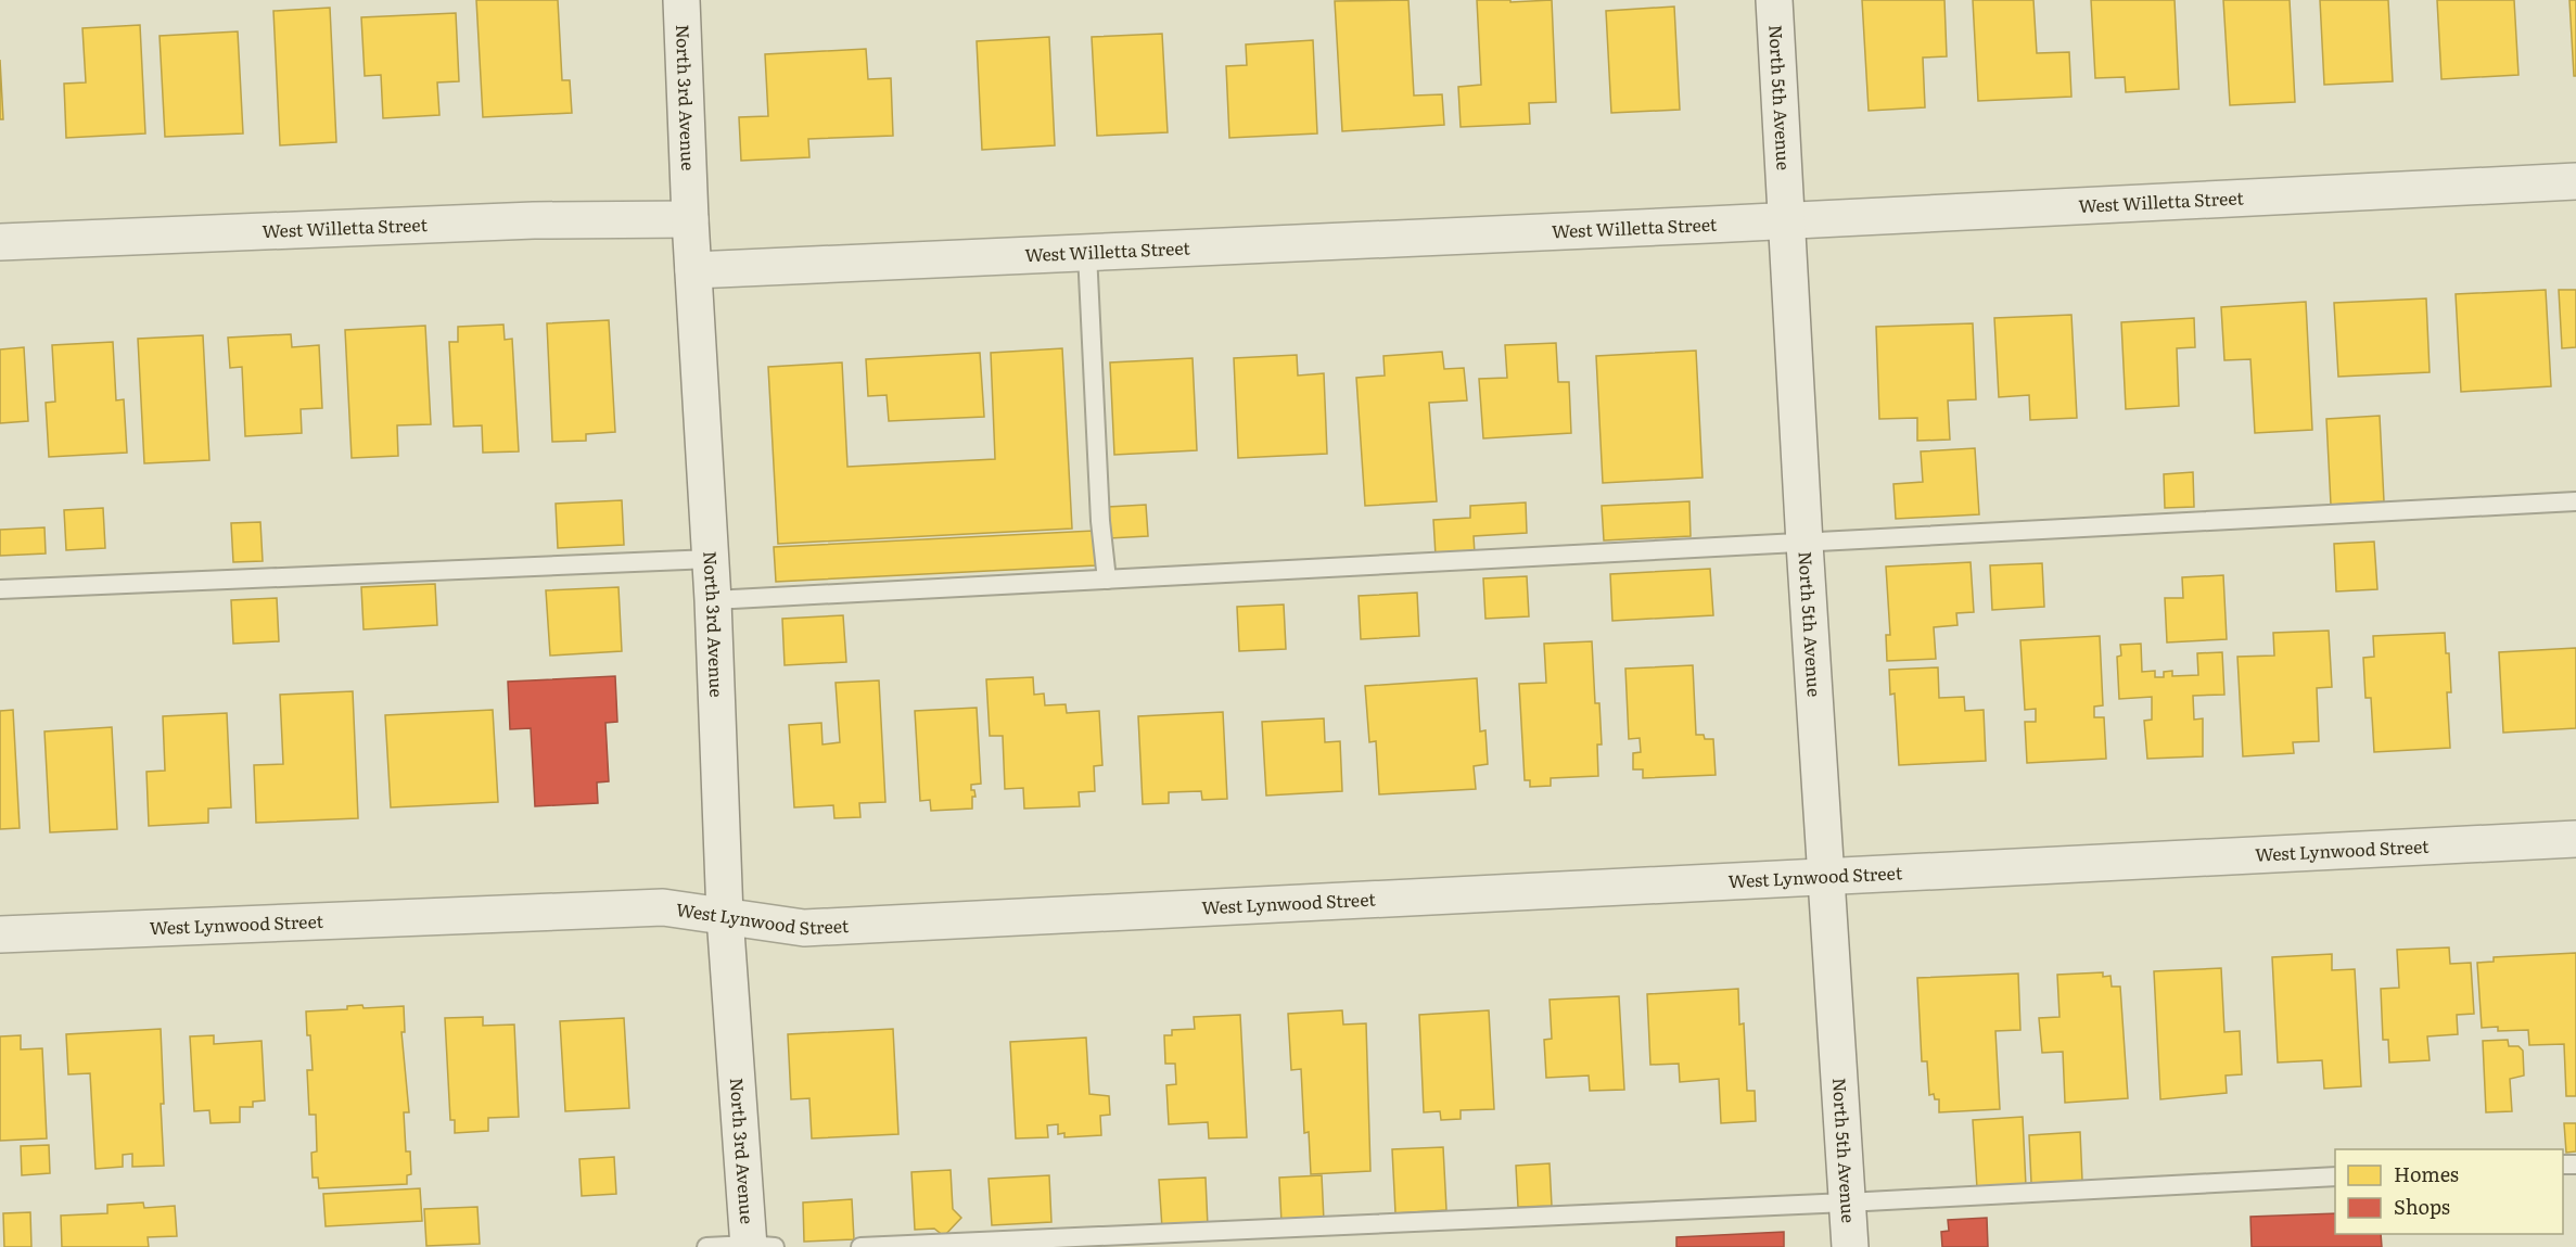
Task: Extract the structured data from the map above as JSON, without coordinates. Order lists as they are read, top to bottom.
{
  "streets": {
    "street": [
      "North 3rd Avenue",
      "North 5th Avenue",
      "West Willetta Street",
      "West Lynwood Street"
    ]
  },
  "crossings": [
    ["North 3rd Avenue", "West Willetta Street"],
    ["North 3rd Avenue", "West Lynwood Street"],
    ["North 5th Avenue", "West Willetta Street"],
    ["North 5th Avenue", "West Lynwood Street"]
  ],
  "legend": ["Homes", "Shops"]
}
